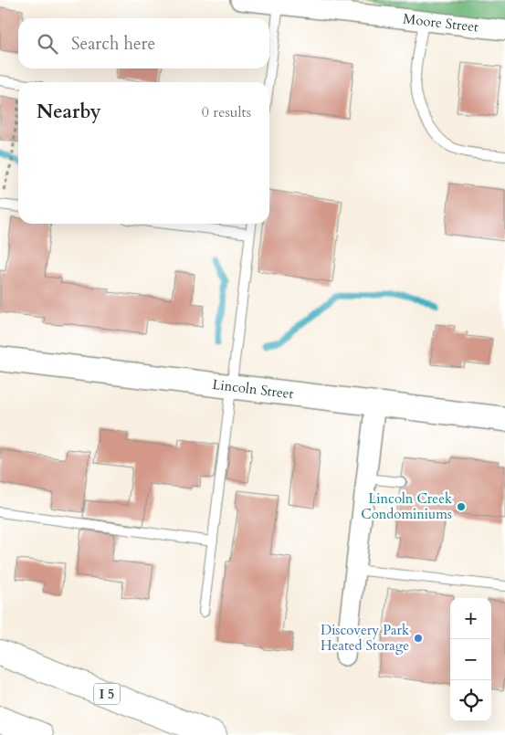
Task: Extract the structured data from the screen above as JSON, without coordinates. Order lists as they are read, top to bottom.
{
  "streets": {
    "highway": ["I 5"],
    "street": ["Moore Street", "Lincoln Street"]
  },
  "places": ["Lincoln Creek Condominiums", "Discovery Park Heated Storage"],
  "page": {
    "search": "Search here",
    "heading": ["Nearby", "0 results"],
    "map_buttons": ["+", "−"]
  }
}
